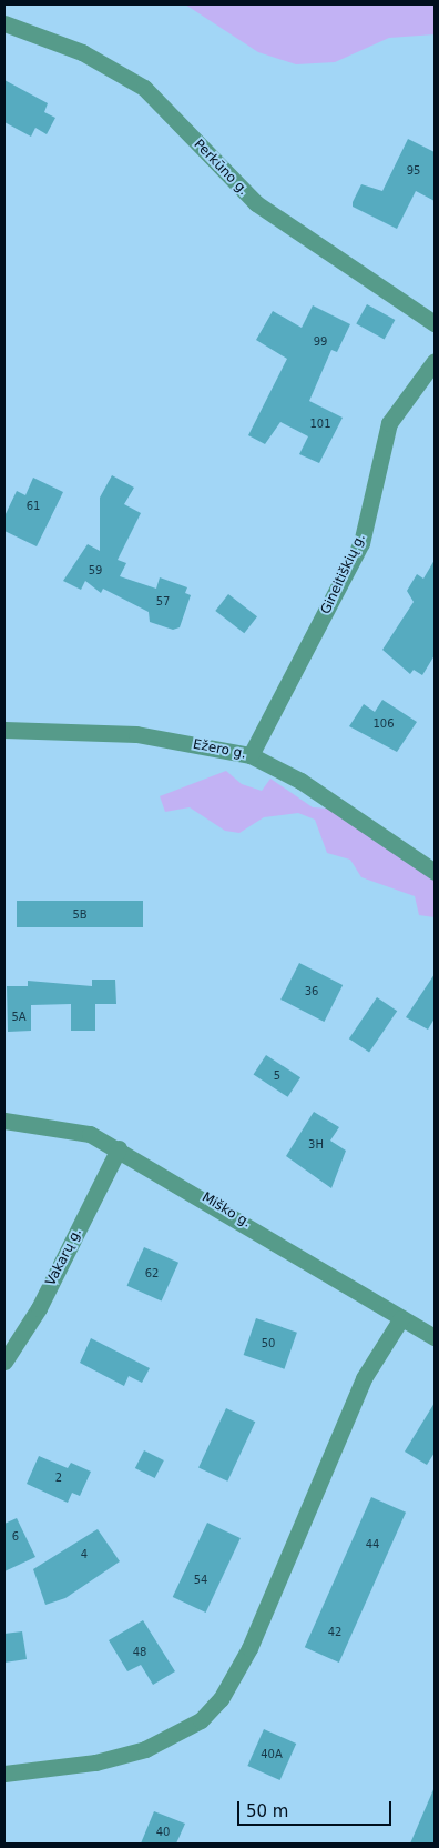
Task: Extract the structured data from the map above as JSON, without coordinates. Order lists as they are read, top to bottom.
{
  "streets": {
    "street": [
      "Perkūno g.",
      "Gineitiškių g.",
      "Ežero g.",
      "Miško g.",
      "Vakarų g."
    ]
  },
  "crossings": [
    ["Gineitiškių g.", "Ežero g."],
    ["Miško g.", "Vakarų g."]
  ],
  "house_numbers": [
    "95",
    "99",
    "101",
    "61",
    "59",
    "57",
    "106",
    "5B",
    "36",
    "5A",
    "5",
    "3H",
    "62",
    "50",
    "2",
    "6",
    "44",
    "4",
    "54",
    "42",
    "48",
    "40A",
    "40"
  ],
  "scale_bar": "50 m"
}
